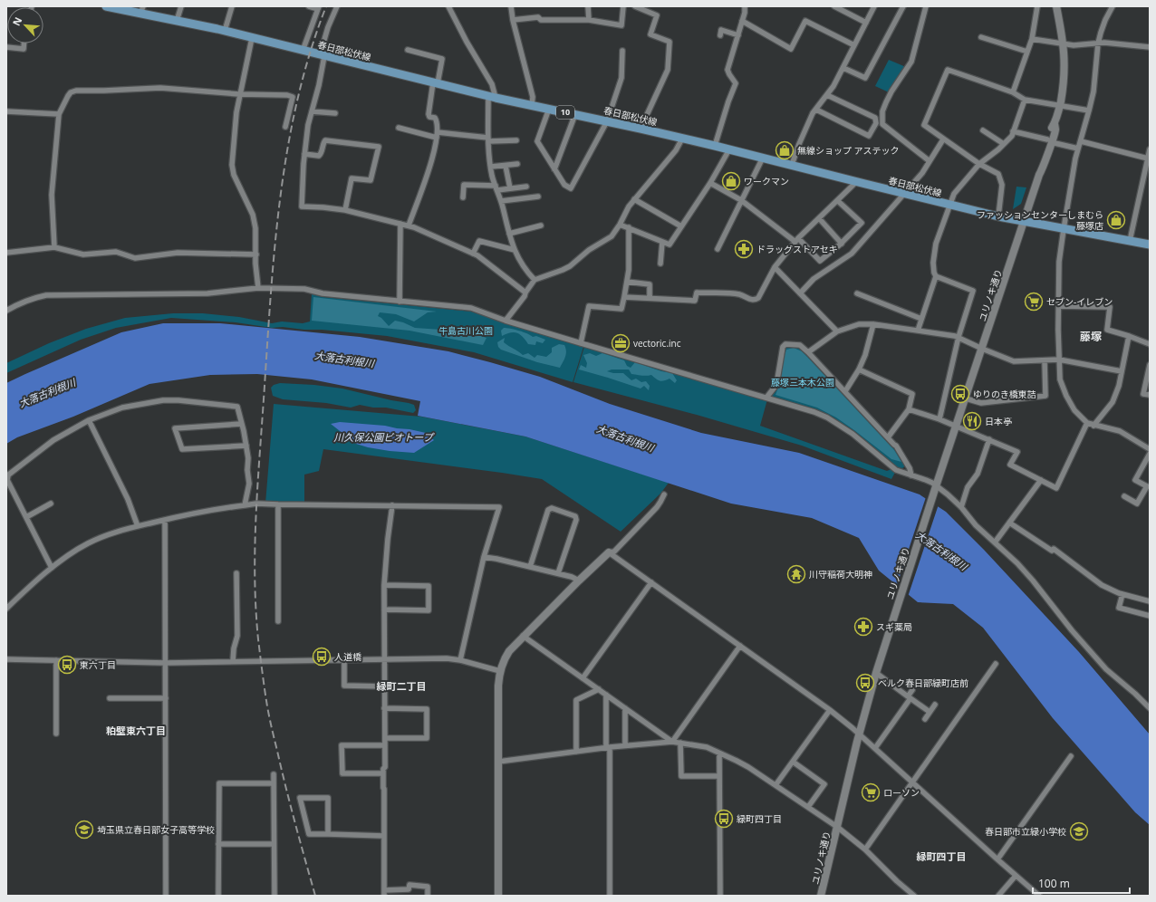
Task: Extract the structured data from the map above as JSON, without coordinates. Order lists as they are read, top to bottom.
{
  "streets": {
    "main road": ["春日部松伏線", "10"],
    "street": ["ユリノキ通り"]
  },
  "crossings": [
    ["春日部松伏線", "ユリノキ通り"]
  ],
  "districts": [
    "藤塚",
    "緑町二丁目",
    "粕壁東六丁目",
    "緑町四丁目"
  ],
  "water": ["大落古利根川", "川久保公園ビオトープ"],
  "parks": ["牛島古川公園", "藤塚三本木公園"],
  "places": {
    "shop": ["無線ショップ アステック", "ワークマン", "ファッションセンターしまむら 藤塚店"],
    "pharmacy": ["ドラッグストアセキ", "スギ薬局"],
    "supermarket": ["セブン-イレブン", "ローソン"],
    "office": ["vectoric.inc"],
    "bus stop": [
      "ゆりのき橋東詰",
      "人道橋",
      "東六丁目",
      "ベルク春日部緑町店前",
      "緑町四丁目"
    ],
    "restaurant": ["日本亭"],
    "temple": ["川守稲荷大明神"],
    "school or university": ["埼玉県立春日部女子高等学校", "春日部市立緑小学校"]
  },
  "scale_bar": "100 m",
  "north": "top left"
}
